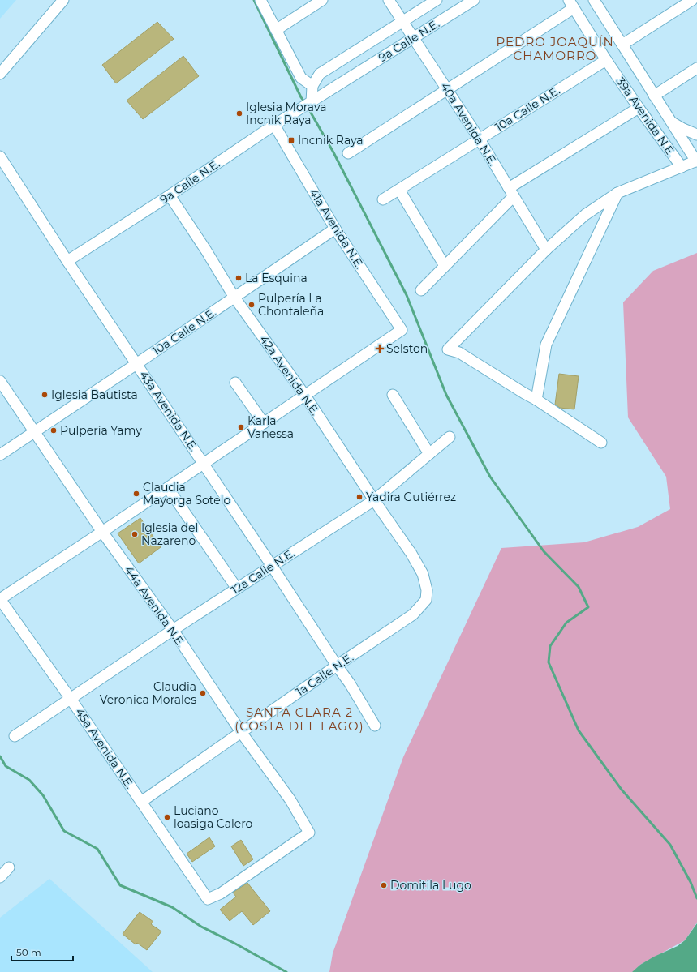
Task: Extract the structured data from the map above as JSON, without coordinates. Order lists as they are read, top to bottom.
{
  "streets": {
    "street": [
      "9a Calle N.E.",
      "10a Calle N.E.",
      "39a Avenida N.E.",
      "40a Avenida N.E.",
      "41a Avenida N.E.",
      "42a Avenida N.E.",
      "43a Avenida N.E.",
      "12a Calle N.E.",
      "44a Avenida N.E.",
      "1a Calle N.E.",
      "45a Avenida N.E."
    ]
  },
  "crossings": [
    ["9a Calle N.E.", "40a Avenida N.E."],
    ["9a Calle N.E.", "41a Avenida N.E."],
    ["9a Calle N.E.", "42a Avenida N.E."],
    ["9a Calle N.E.", "43a Avenida N.E."],
    ["10a Calle N.E.", "39a Avenida N.E."],
    ["10a Calle N.E.", "40a Avenida N.E."],
    ["10a Calle N.E.", "41a Avenida N.E."],
    ["10a Calle N.E.", "42a Avenida N.E."],
    ["10a Calle N.E.", "43a Avenida N.E."],
    ["10a Calle N.E.", "44a Avenida N.E."],
    ["41a Avenida N.E.", "42a Avenida N.E."],
    ["42a Avenida N.E.", "12a Calle N.E."],
    ["42a Avenida N.E.", "1a Calle N.E."],
    ["43a Avenida N.E.", "12a Calle N.E."],
    ["43a Avenida N.E.", "1a Calle N.E."],
    ["12a Calle N.E.", "44a Avenida N.E."],
    ["12a Calle N.E.", "45a Avenida N.E."],
    ["44a Avenida N.E.", "1a Calle N.E."],
    ["44a Avenida N.E.", "45a Avenida N.E."],
    ["1a Calle N.E.", "45a Avenida N.E."]
  ],
  "districts": ["PEDRO JOAQUÍN CHAMORRO", "SANTA CLARA 2 (COSTA DEL LAGO)"],
  "places": {
    "other": [
      "Iglesia Morava Incnik Raya",
      "La Esquina",
      "Pulpería La Chontaleña",
      "Iglesia Bautista",
      "Karla Vanessa",
      "Pulpería Yamy",
      "Claudia Mayorga Sotelo",
      "Yadira Gutiérrez",
      "Iglesia del Nazareno",
      "Claudia Veronica Morales",
      "Luciano loasiga Calero",
      "Domitila Lugo"
    ],
    "transit": ["Incnik Raya"],
    "health": ["Selston"]
  },
  "scale_bar": "50 m"
}
